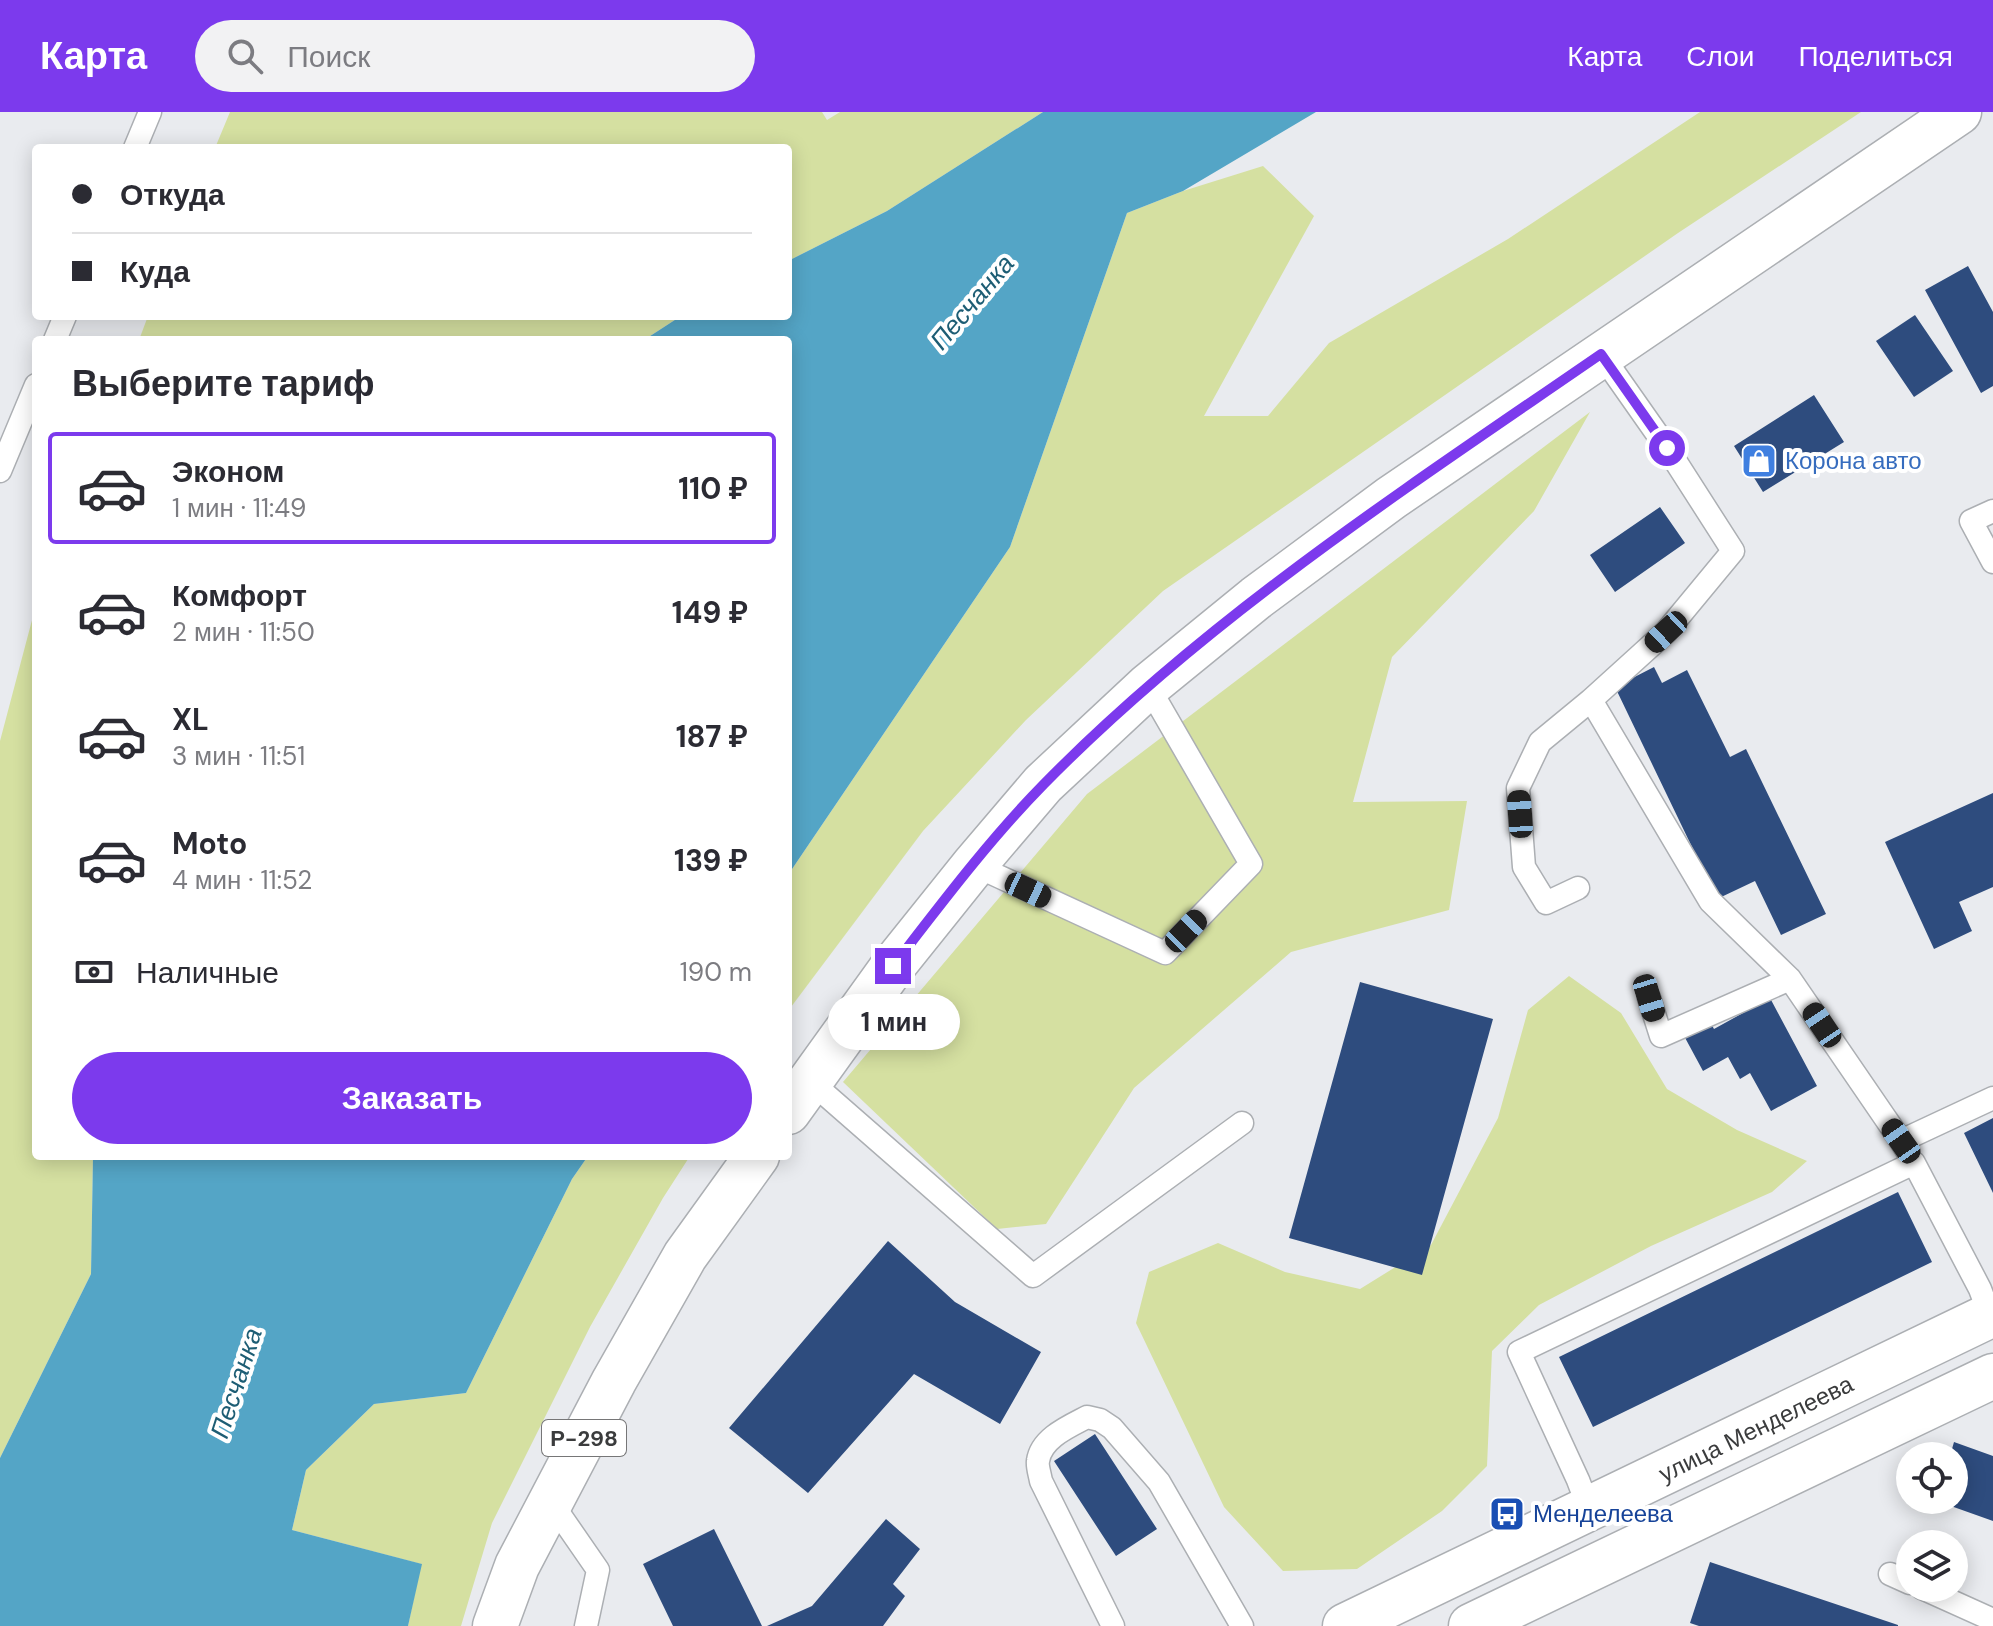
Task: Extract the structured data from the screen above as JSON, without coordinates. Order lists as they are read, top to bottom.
{
  "streets": {
    "main road": ["улица Менделеева", "Р-298"]
  },
  "water": ["Песчанка"],
  "places": {
    "shop": ["Корона авто"],
    "bus stop": ["Менделеева"]
  },
  "page": {
    "header": "Карта",
    "search": "Поиск",
    "nav": ["Карта", "Слои", "Поделиться"],
    "banner": ["Откуда", "Куда"],
    "heading": "Выберите тариф",
    "list": [
      {
        "name": "Эконом",
        "note": "1 мин · 11:49",
        "value": "110 ₽"
      },
      {
        "name": "Комфорт",
        "note": "2 мин · 11:50",
        "value": "149 ₽"
      },
      {
        "name": "XL",
        "note": "3 мин · 11:51",
        "value": "187 ₽"
      },
      {
        "name": "Moto",
        "note": "4 мин · 11:52",
        "value": "139 ₽"
      }
    ],
    "pay": ["Наличные", "190 m"],
    "bubble": "1 мин",
    "buttons": "Заказать"
  }
}
